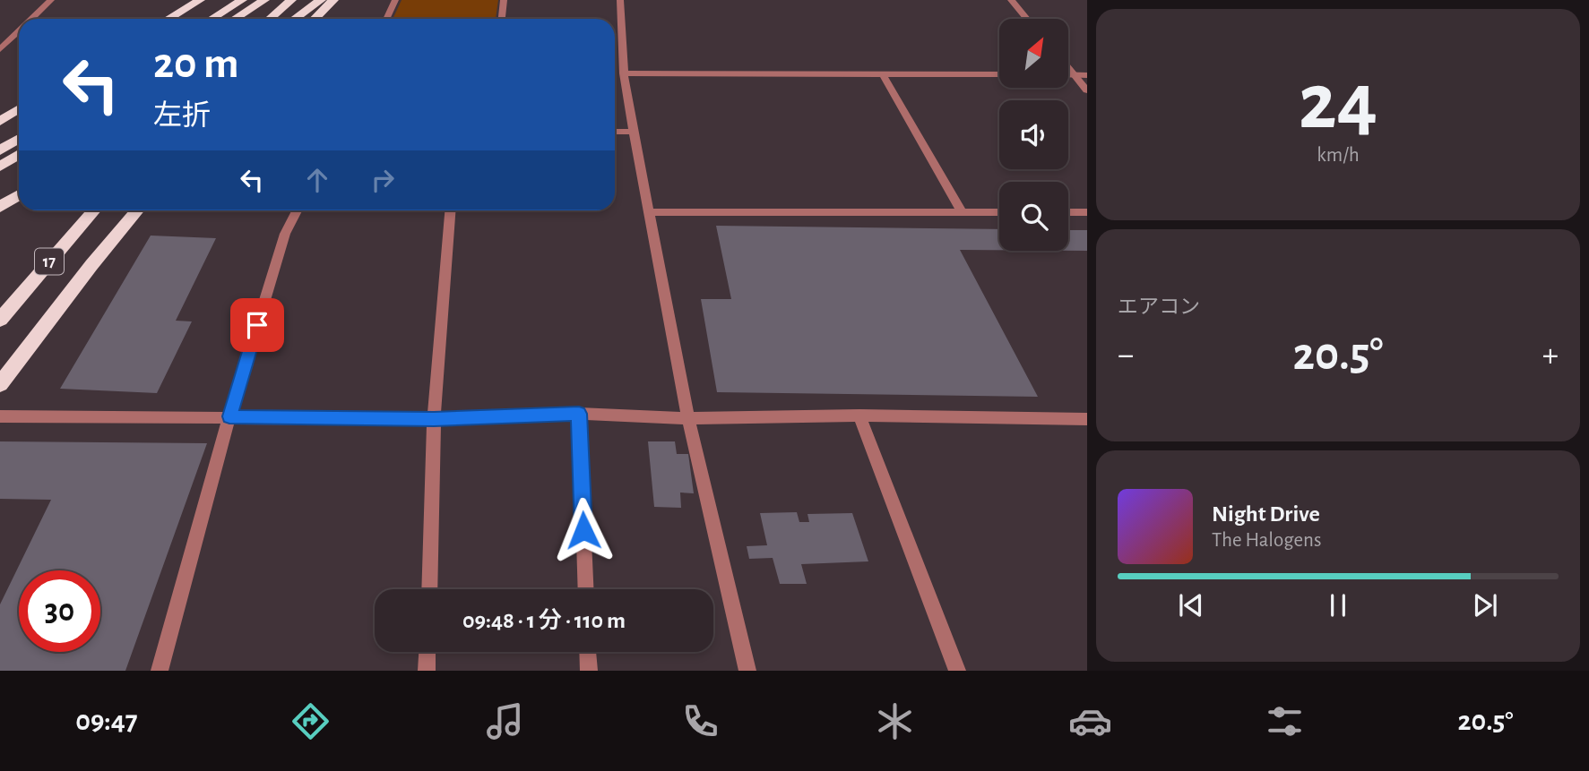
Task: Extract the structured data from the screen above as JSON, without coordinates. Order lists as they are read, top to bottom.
{
  "streets": {
    "highway": ["17"]
  },
  "north": "top right",
  "page": {
    "tile": [
      ["24", "km/h"],
      "エアコン"
    ],
    "turn": ["20 m", "左折"],
    "heat": ["−", "20.5°", "+"],
    "song": ["Night Drive", "The Halogens"],
    "limit": "30",
    "trip": "09:48 · 1 分 · 110 m",
    "tabs": ["09:47", "20.5°"]
  }
}
